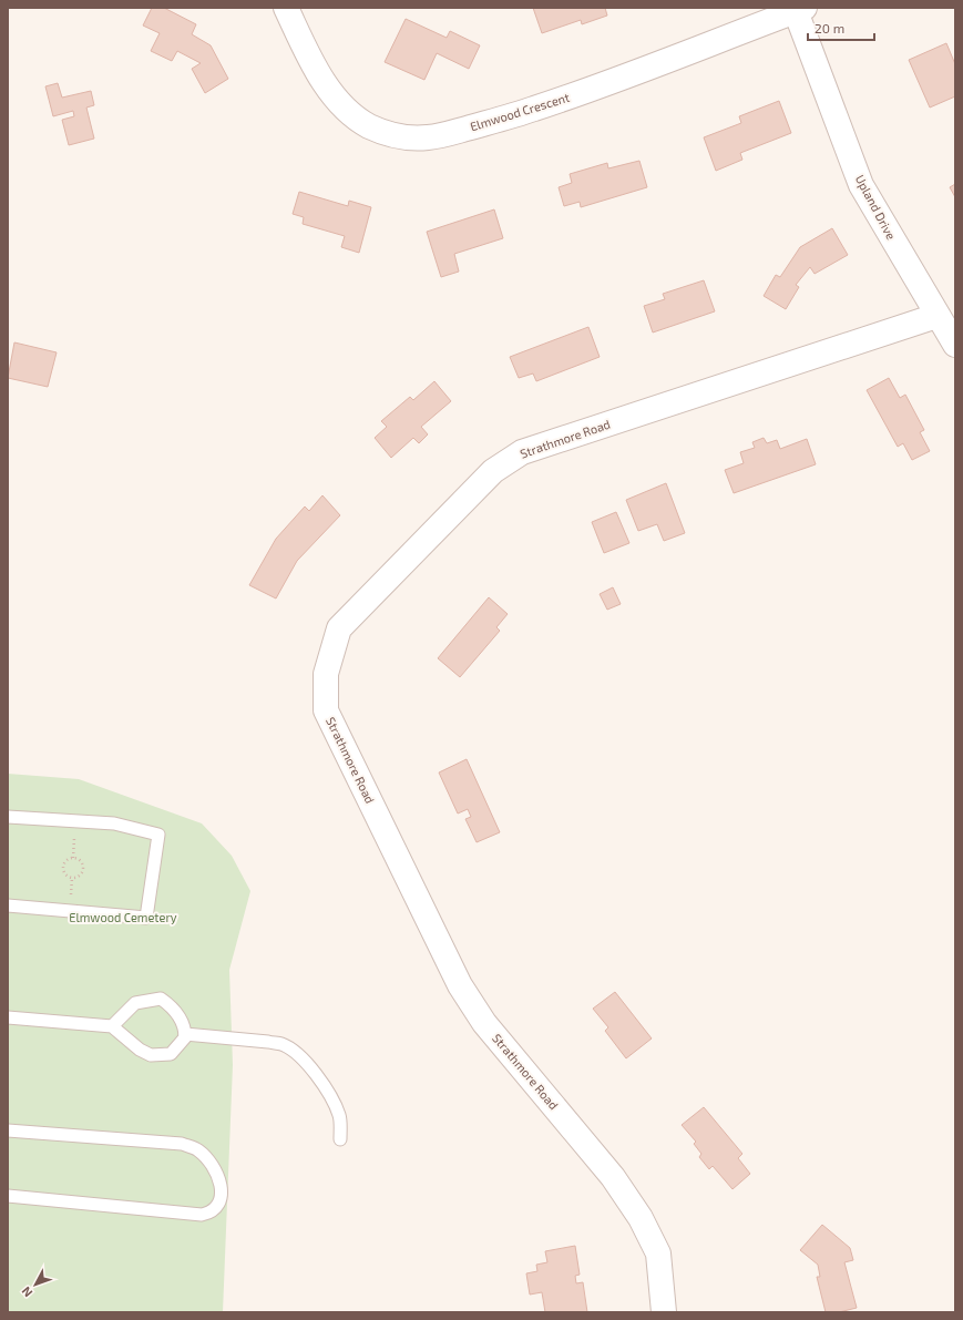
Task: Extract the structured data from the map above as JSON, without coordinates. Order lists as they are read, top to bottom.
{
  "streets": {
    "street": ["Elmwood Crescent", "Upland Drive", "Strathmore Road"]
  },
  "crossings": [
    ["Elmwood Crescent", "Upland Drive"],
    ["Upland Drive", "Strathmore Road"]
  ],
  "parks": ["Elmwood Cemetery"],
  "scale_bar": "20 m",
  "north": "bottom left"
}
